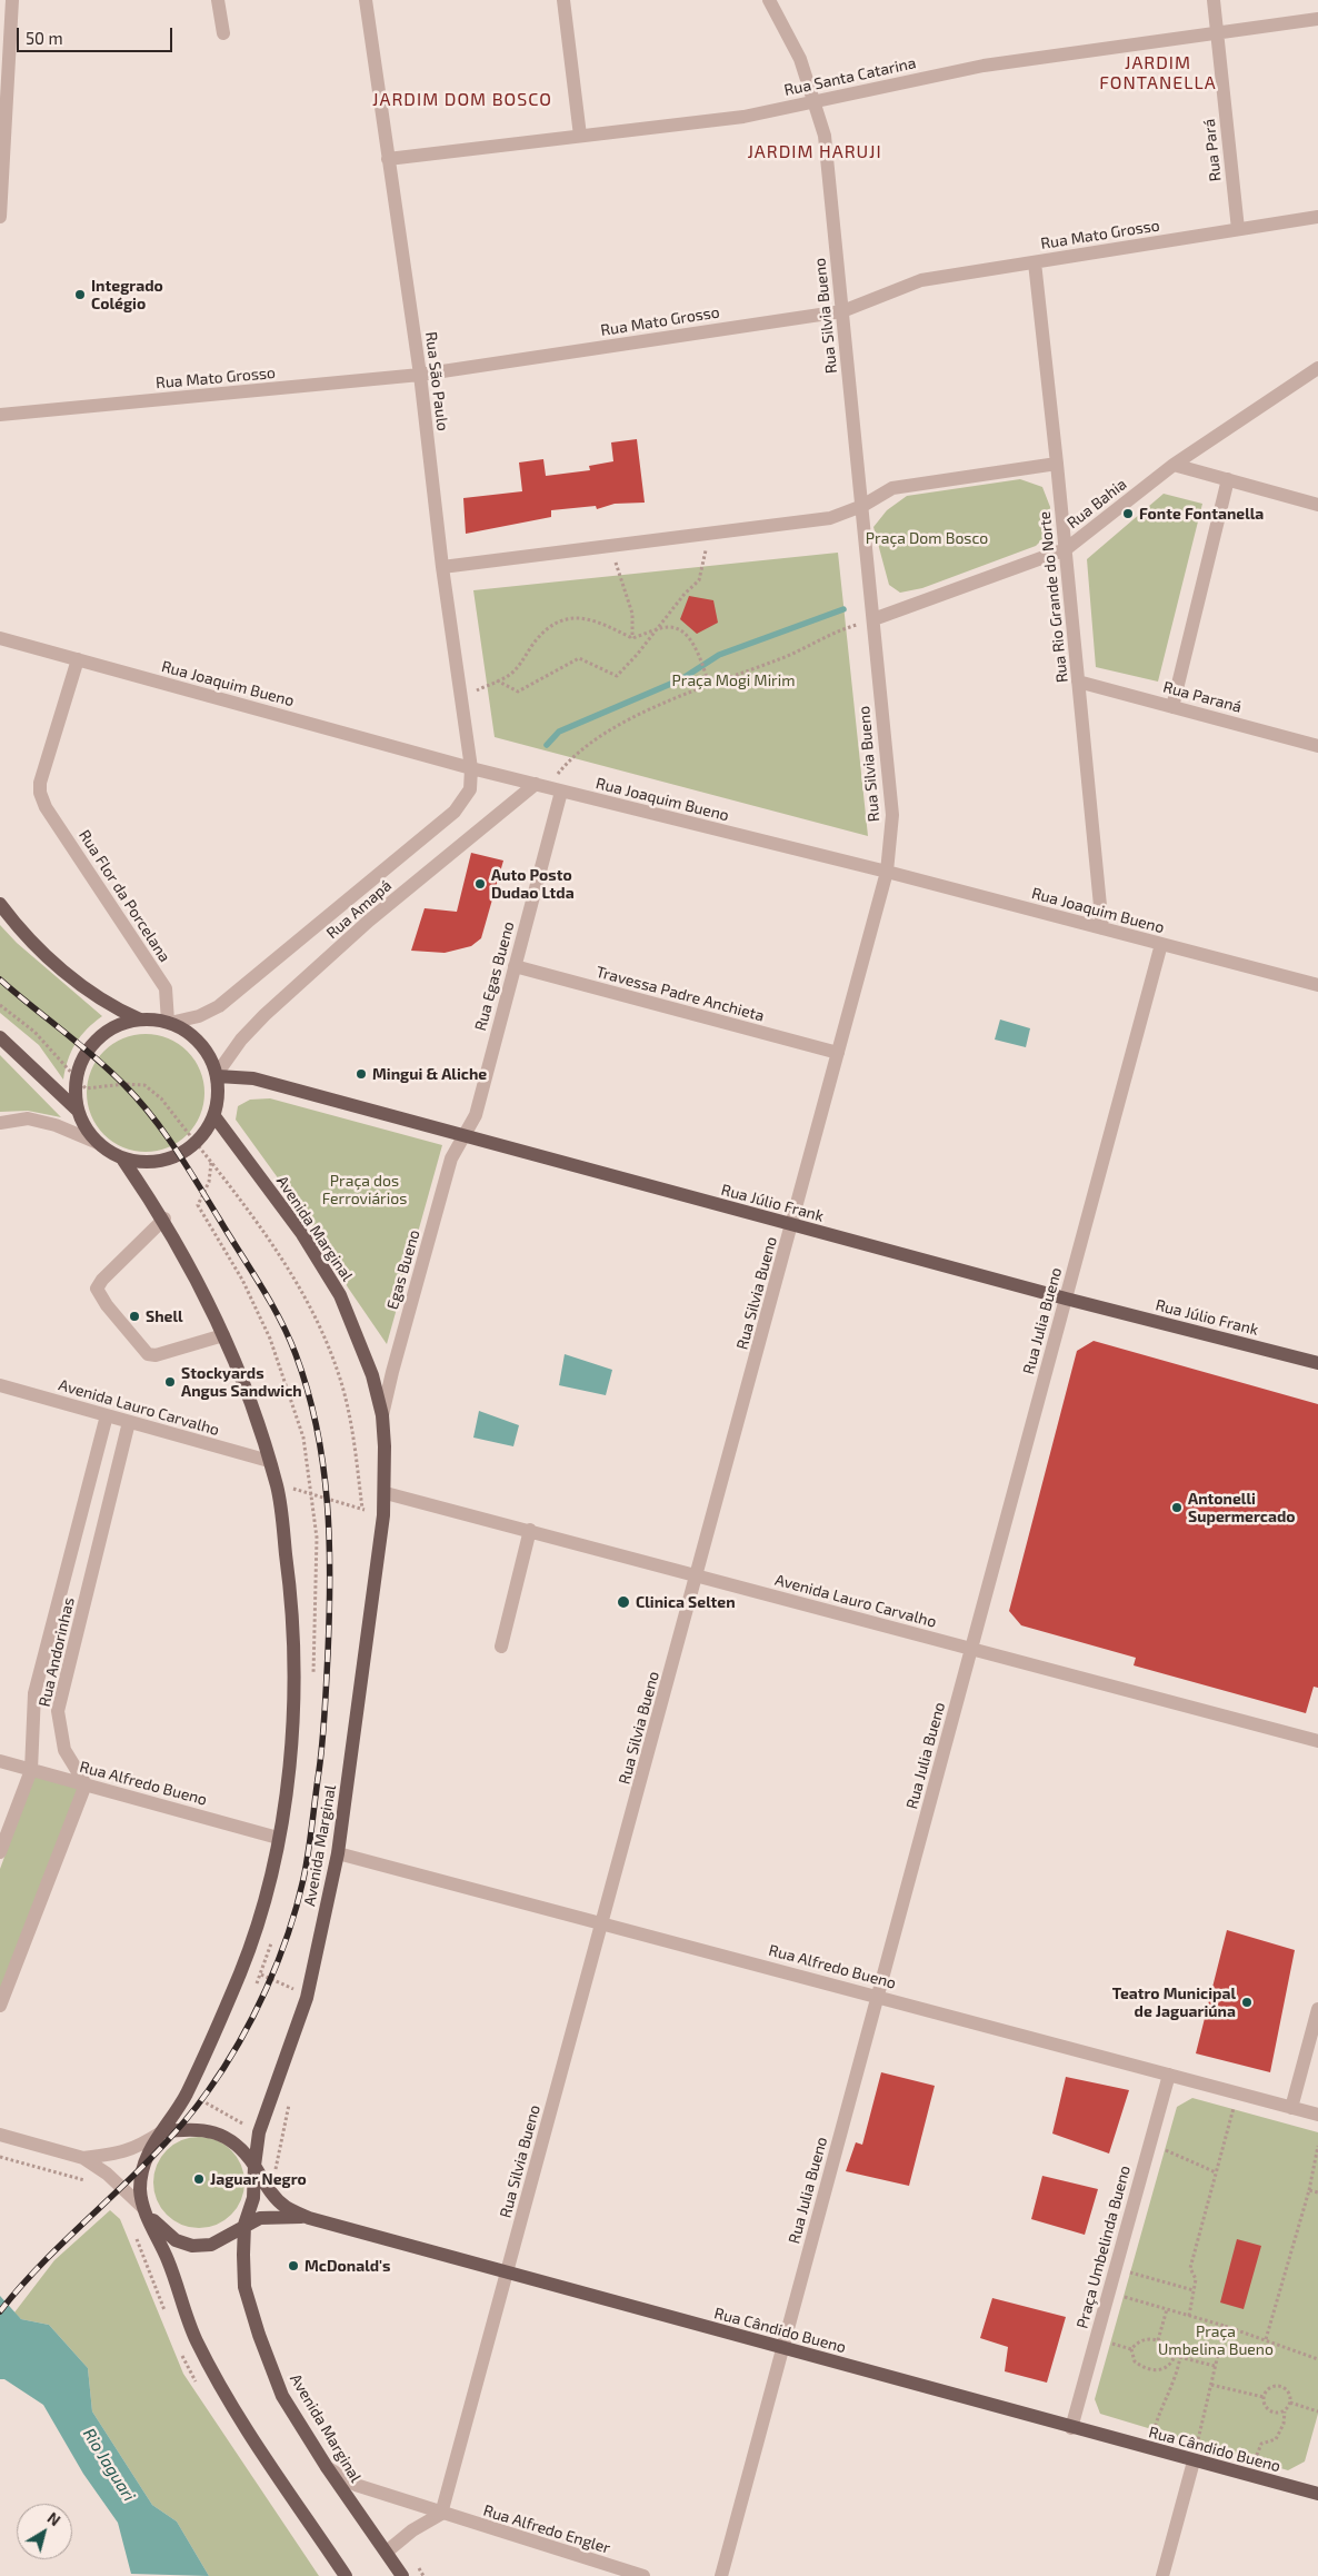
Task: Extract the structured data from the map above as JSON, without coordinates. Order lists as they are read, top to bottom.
{
  "streets": {
    "main road": ["Rua Júlio Frank", "Avenida Marginal", "Rua Cândido Bueno"],
    "street": [
      "Rua Santa Catarina",
      "Rua Pará",
      "Rua Mato Grosso",
      "Rua Silvia Bueno",
      "Rua São Paulo",
      "Rua Bahia",
      "Rua Rio Grande do Norte",
      "Rua Joaquim Bueno",
      "Rua Paraná",
      "Rua Flor da Porcelana",
      "Rua Amapá",
      "Rua Egas Bueno",
      "Travessa Padre Anchieta",
      "Egas Bueno",
      "Rua Julia Bueno",
      "Avenida Lauro Carvalho",
      "Rua Andorinhas",
      "Rua Alfredo Bueno",
      "Praça Umbelinda Bueno",
      "Rua Alfredo Engler"
    ]
  },
  "crossings": [
    ["Rua Santa Catarina", "Rua Pará"],
    ["Rua Santa Catarina", "Rua Silvia Bueno"],
    ["Rua Santa Catarina", "Rua São Paulo"],
    ["Rua Pará", "Rua Mato Grosso"],
    ["Rua Mato Grosso", "Rua Silvia Bueno"],
    ["Rua Mato Grosso", "Rua São Paulo"],
    ["Rua Mato Grosso", "Rua Rio Grande do Norte"],
    ["Rua Silvia Bueno", "Rua Bahia"],
    ["Rua Silvia Bueno", "Rua Joaquim Bueno"],
    ["Rua Silvia Bueno", "Travessa Padre Anchieta"],
    ["Rua Silvia Bueno", "Rua Júlio Frank"],
    ["Rua Silvia Bueno", "Avenida Lauro Carvalho"],
    ["Rua Silvia Bueno", "Rua Alfredo Bueno"],
    ["Rua Silvia Bueno", "Rua Cândido Bueno"],
    ["Rua Silvia Bueno", "Rua Alfredo Engler"],
    ["Rua São Paulo", "Rua Joaquim Bueno"],
    ["Rua São Paulo", "Rua Amapá"],
    ["Rua Bahia", "Rua Rio Grande do Norte"],
    ["Rua Rio Grande do Norte", "Rua Joaquim Bueno"],
    ["Rua Rio Grande do Norte", "Rua Paraná"],
    ["Rua Joaquim Bueno", "Rua Flor da Porcelana"],
    ["Rua Joaquim Bueno", "Rua Amapá"],
    ["Rua Joaquim Bueno", "Rua Egas Bueno"],
    ["Rua Joaquim Bueno", "Rua Julia Bueno"],
    ["Rua Flor da Porcelana", "Rua Amapá"],
    ["Rua Amapá", "Rua Júlio Frank"],
    ["Rua Egas Bueno", "Travessa Padre Anchieta"],
    ["Rua Egas Bueno", "Rua Júlio Frank"],
    ["Rua Egas Bueno", "Egas Bueno"],
    ["Rua Júlio Frank", "Egas Bueno"],
    ["Rua Júlio Frank", "Rua Julia Bueno"],
    ["Avenida Marginal", "Egas Bueno"],
    ["Avenida Marginal", "Avenida Lauro Carvalho"],
    ["Avenida Marginal", "Rua Alfredo Bueno"],
    ["Avenida Marginal", "Rua Cândido Bueno"],
    ["Avenida Marginal", "Rua Alfredo Engler"],
    ["Rua Julia Bueno", "Avenida Lauro Carvalho"],
    ["Rua Julia Bueno", "Rua Alfredo Bueno"],
    ["Rua Julia Bueno", "Rua Cândido Bueno"],
    ["Avenida Lauro Carvalho", "Rua Andorinhas"],
    ["Rua Andorinhas", "Rua Alfredo Bueno"],
    ["Rua Alfredo Bueno", "Praça Umbelinda Bueno"],
    ["Praça Umbelinda Bueno", "Rua Cândido Bueno"]
  ],
  "districts": ["JARDIM FONTANELLA", "JARDIM DOM BOSCO", "JARDIM HARUJI"],
  "water": ["Rio Jaguari"],
  "parks": [
    "Praça Dom Bosco",
    "Praça Mogi Mirim",
    "Praça dos Ferroviários",
    "Praça Umbelina Bueno"
  ],
  "places": [
    "Integrado Colégio",
    "Fonte Fontanella",
    "Auto Posto Dudao Ltda",
    "Mingui & Aliche",
    "Shell",
    "Stockyards Angus Sandwich",
    "Antonelli Supermercado",
    "Clinica Selten",
    "Teatro Municipal de Jaguariúna",
    "Jaguar Negro",
    "McDonald's"
  ],
  "scale_bar": "50 m",
  "north": "top right"
}
